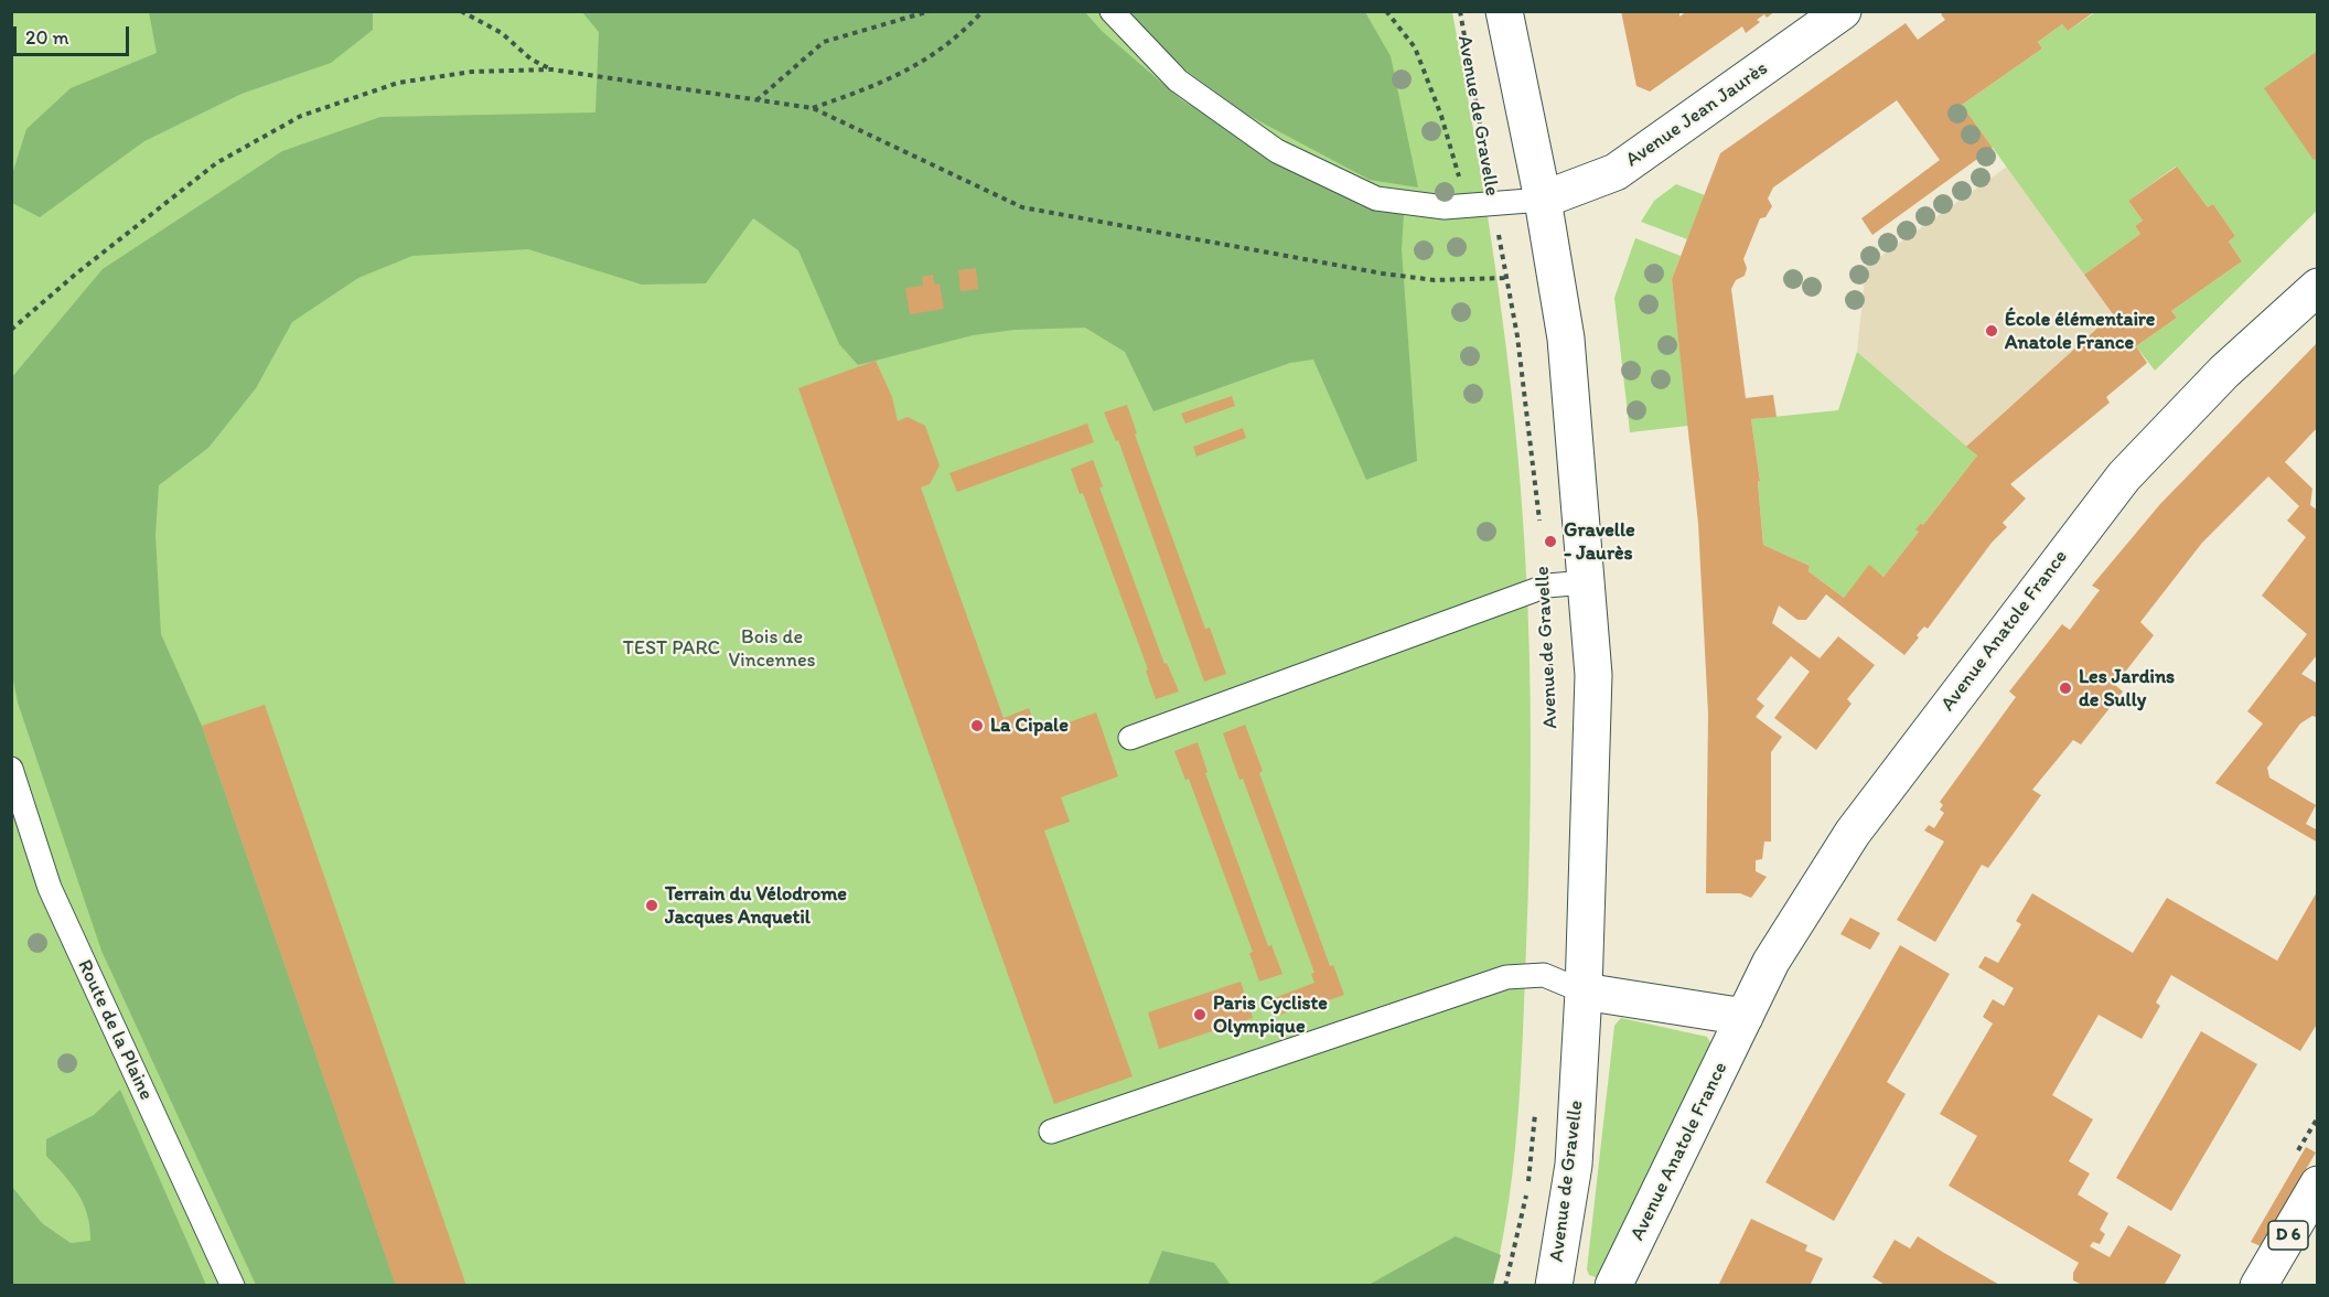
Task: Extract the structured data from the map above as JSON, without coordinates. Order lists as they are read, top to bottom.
{
  "streets": {
    "street": [
      "Avenue Jean Jaurès",
      "Avenue de Gravelle",
      "Avenue Anatole France",
      "D 6"
    ],
    "lane": ["Route de la Plaine"]
  },
  "crossings": [
    ["Avenue Jean Jaurès", "Avenue de Gravelle"]
  ],
  "parks": ["Bois de Vincennes", "TEST PARC"],
  "places": [
    "École élémentaire Anatole France",
    "Gravelle - Jaurès",
    "Les Jardins de Sully",
    "La Cipale",
    "Terrain du Vélodrome Jacques Anquetil",
    "Paris Cycliste Olympique"
  ],
  "scale_bar": "20 m"
}
